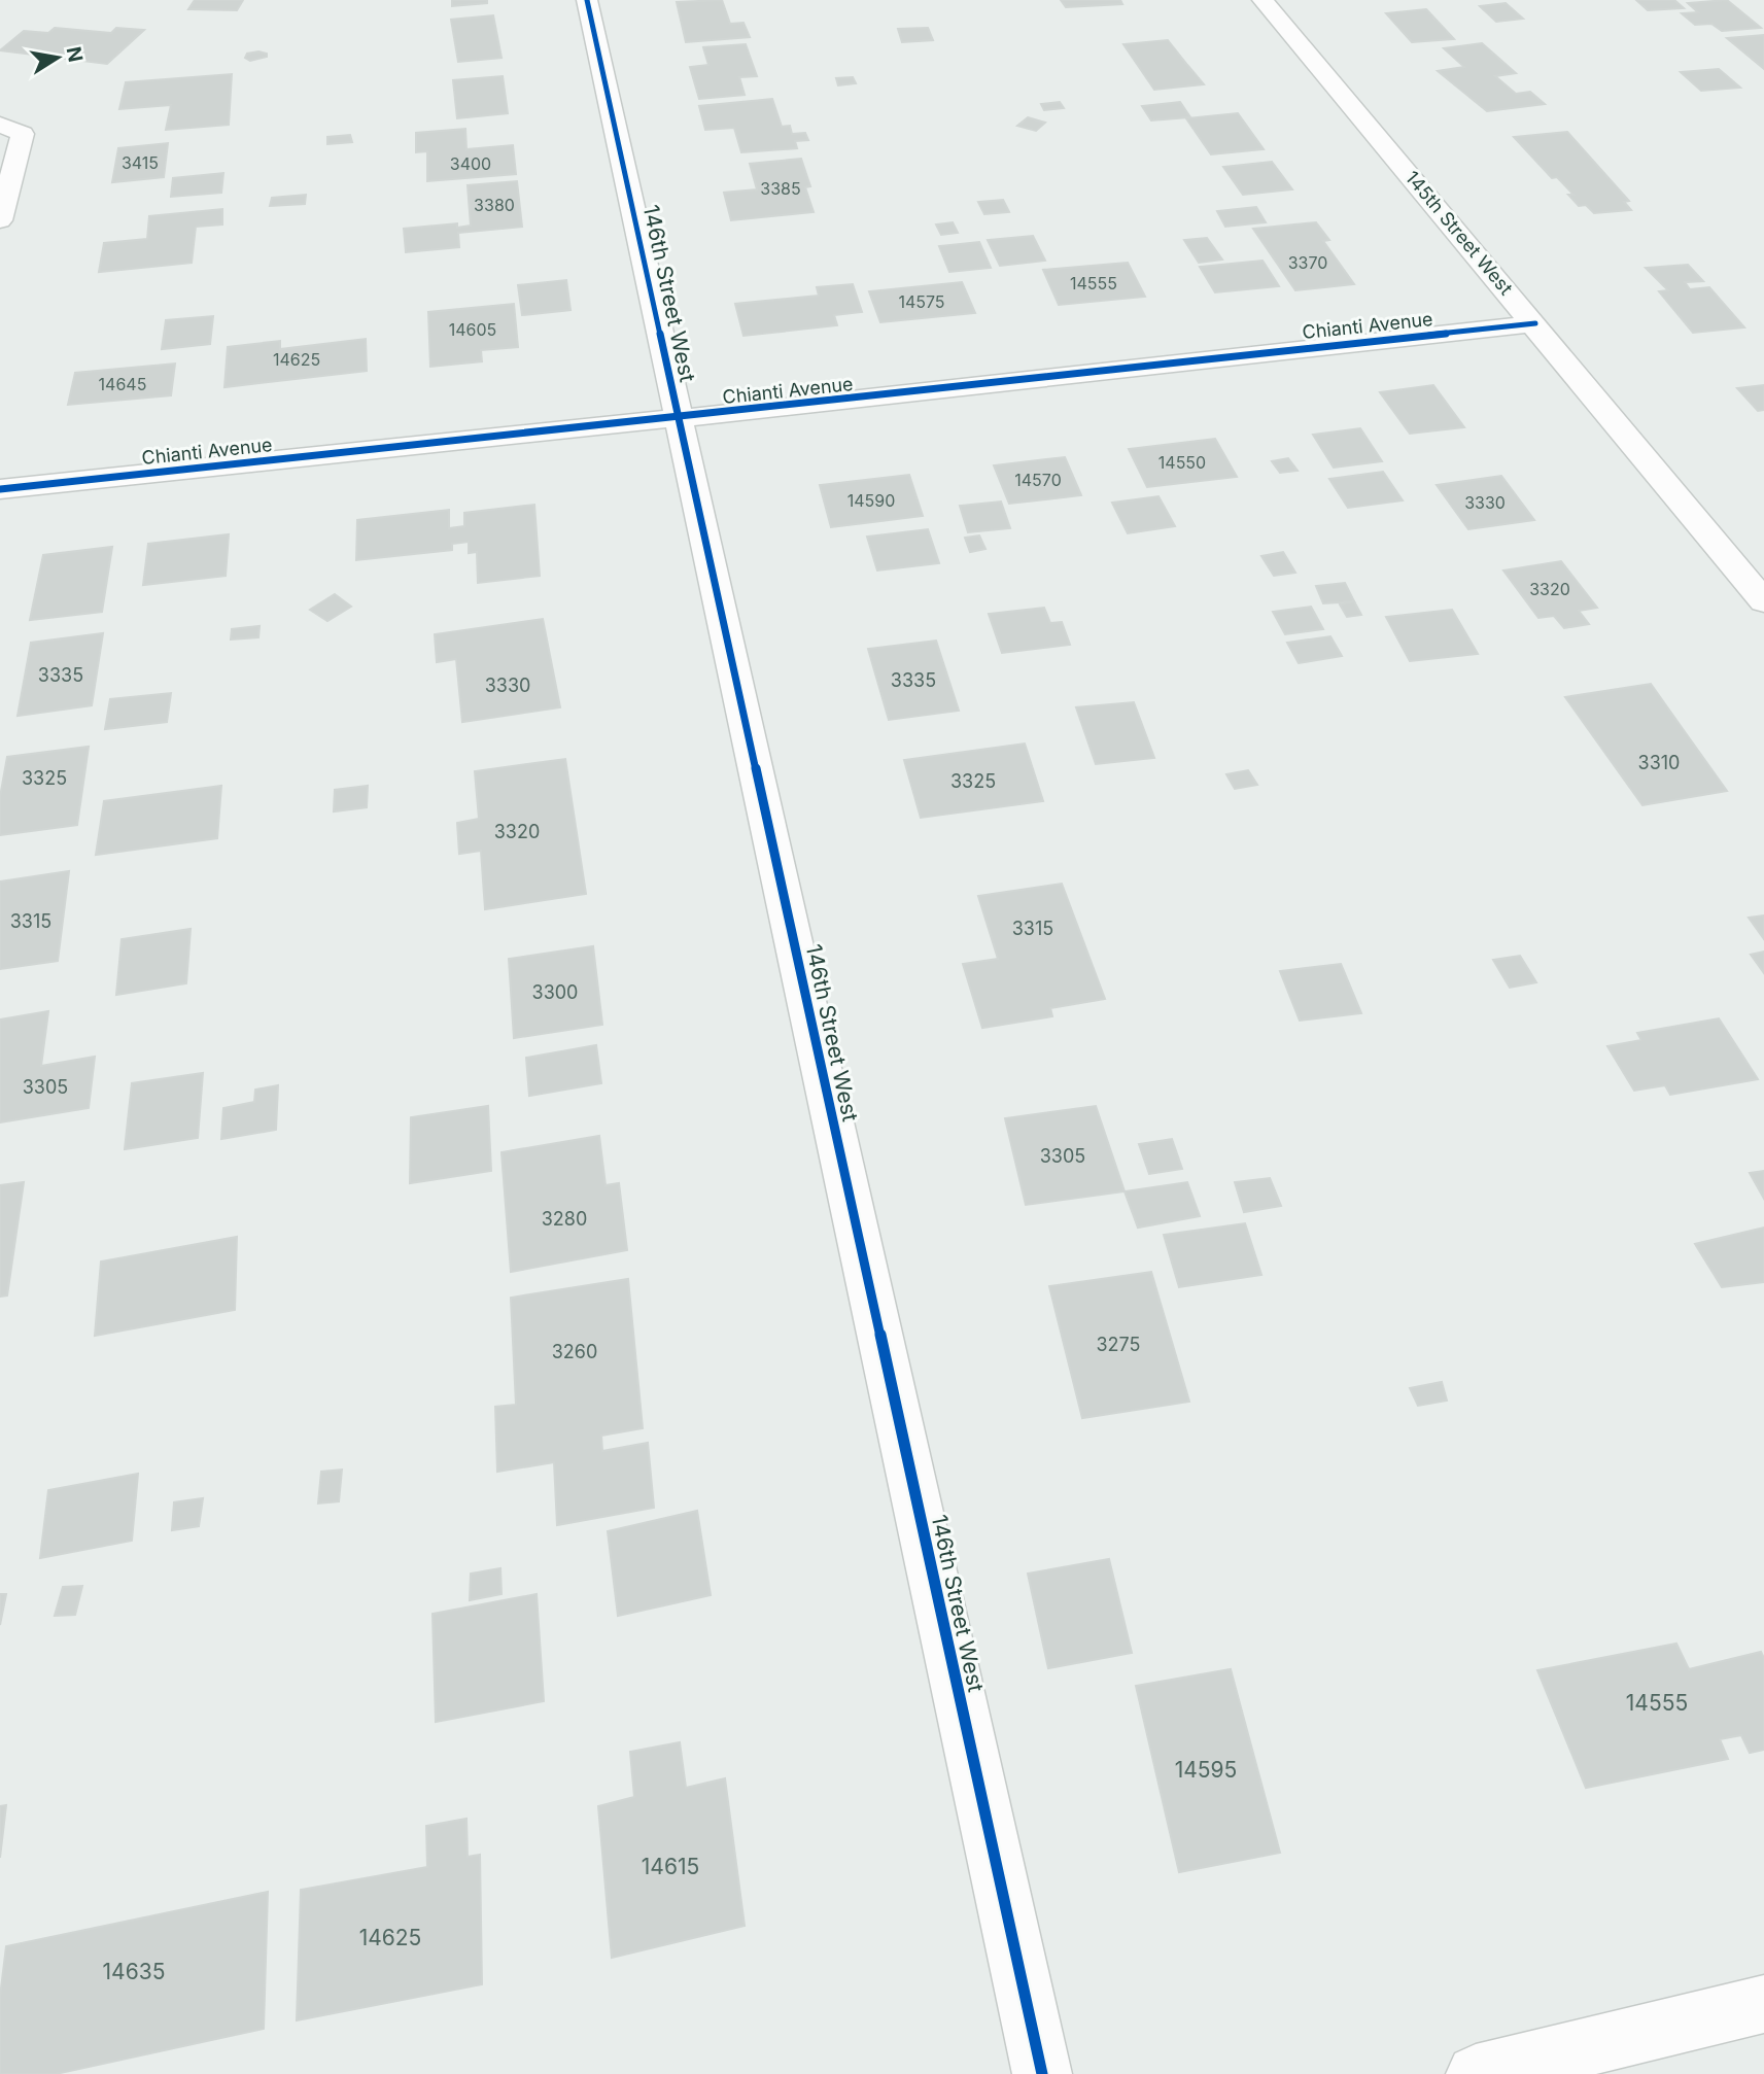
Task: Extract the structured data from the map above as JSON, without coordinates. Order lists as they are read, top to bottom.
{
  "streets": {
    "street": ["145th Street West", "146th Street West", "Chianti Avenue"]
  },
  "crossings": [
    ["145th Street West", "Chianti Avenue"],
    ["146th Street West", "Chianti Avenue"]
  ],
  "house_numbers": [
    "3415",
    "3400",
    "3385",
    "3380",
    "3370",
    "14555",
    "14575",
    "14605",
    "14625",
    "14645",
    "14550",
    "14570",
    "14590",
    "3330",
    "3320",
    "3335",
    "3335",
    "3330",
    "3310",
    "3325",
    "3325",
    "3320",
    "3315",
    "3315",
    "3300",
    "3305",
    "3305",
    "3280",
    "3275",
    "3260",
    "14555",
    "14595",
    "14615",
    "14625",
    "14635"
  ],
  "north": "right"
}
